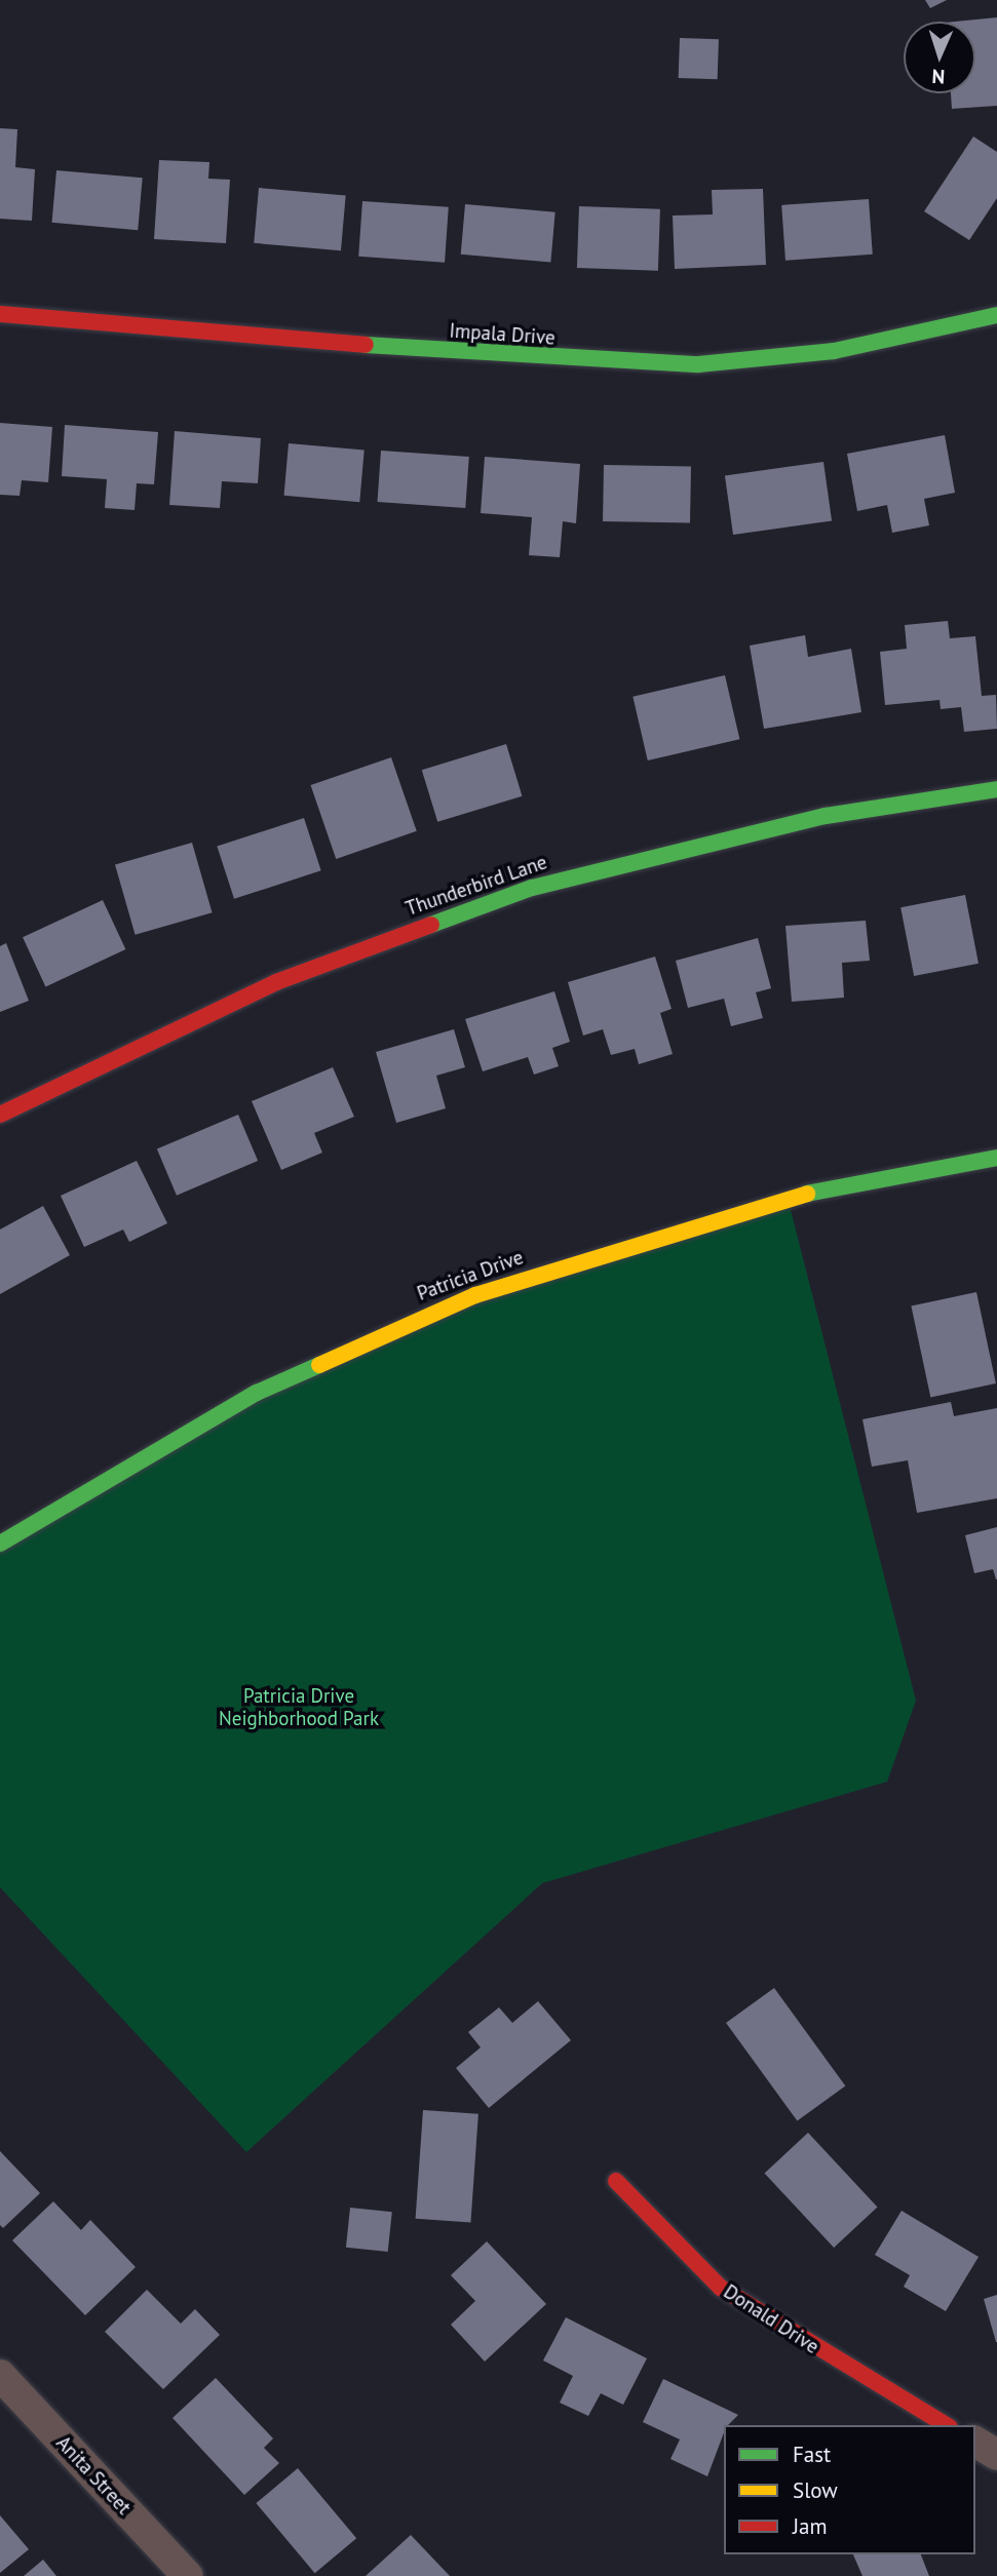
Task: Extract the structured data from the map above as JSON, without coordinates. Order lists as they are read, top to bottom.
{
  "streets": {
    "street": [
      "Impala Drive",
      "Thunderbird Lane",
      "Patricia Drive",
      "Donald Drive",
      "Anita Street"
    ]
  },
  "parks": ["Patricia Drive Neighborhood Park"],
  "legend": ["Fast", "Slow", "Jam"],
  "north": "bottom"
}
